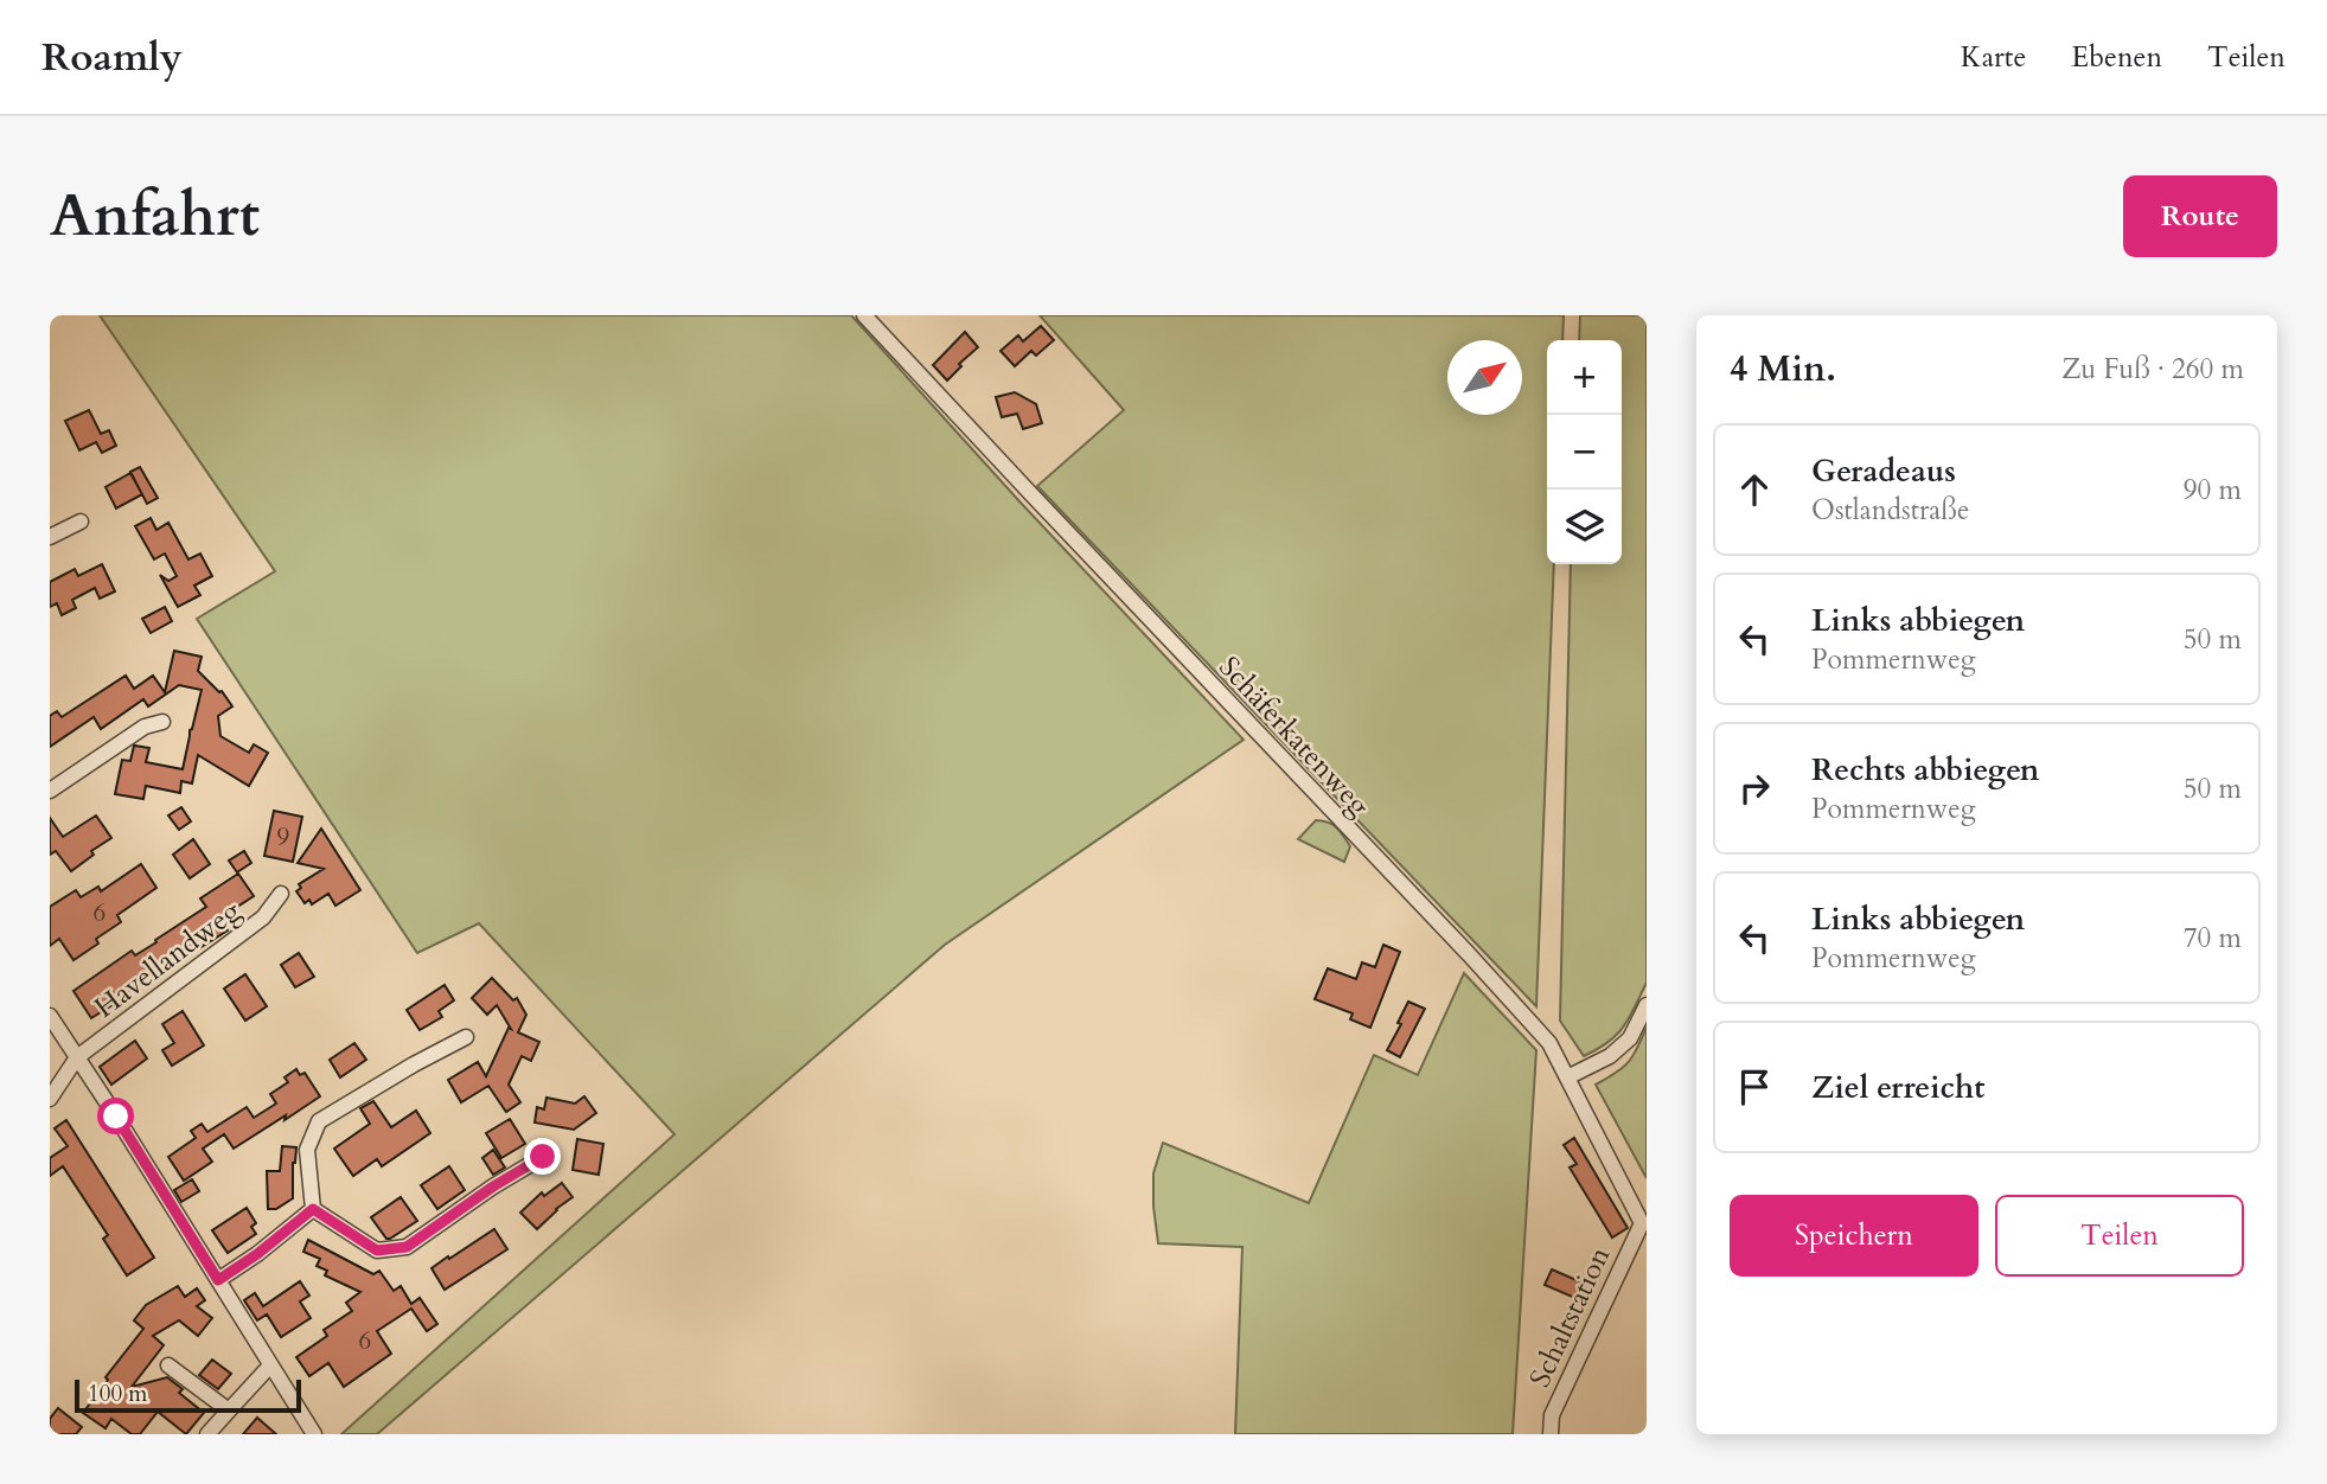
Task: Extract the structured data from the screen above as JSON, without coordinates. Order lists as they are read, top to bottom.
{
  "streets": {
    "street": ["Schäferkatenweg", "Havellandweg", "Schaltstation"]
  },
  "crossings": [
    ["Schäferkatenweg", "Schaltstation"]
  ],
  "house_numbers": ["9", "6", "6"],
  "scale_bar": "100 m",
  "north": "top right",
  "page": {
    "header": "Roamly",
    "nav": ["Karte", "Ebenen", "Teilen"],
    "buttons": [
      "Route",
      ["Speichern", "Teilen"]
    ],
    "title": "Anfahrt",
    "heading": ["4 Min.", "Zu Fuß · 260 m"],
    "map_buttons": ["+", "−"],
    "list": [
      ["Geradeaus", "Ostlandstraße", "90 m"],
      ["Links abbiegen", "Pommernweg", "50 m"],
      ["Rechts abbiegen", "Pommernweg", "50 m"],
      ["Links abbiegen", "Pommernweg", "70 m"],
      "Ziel erreicht"
    ],
    "scale": "100 m"
  }
}
